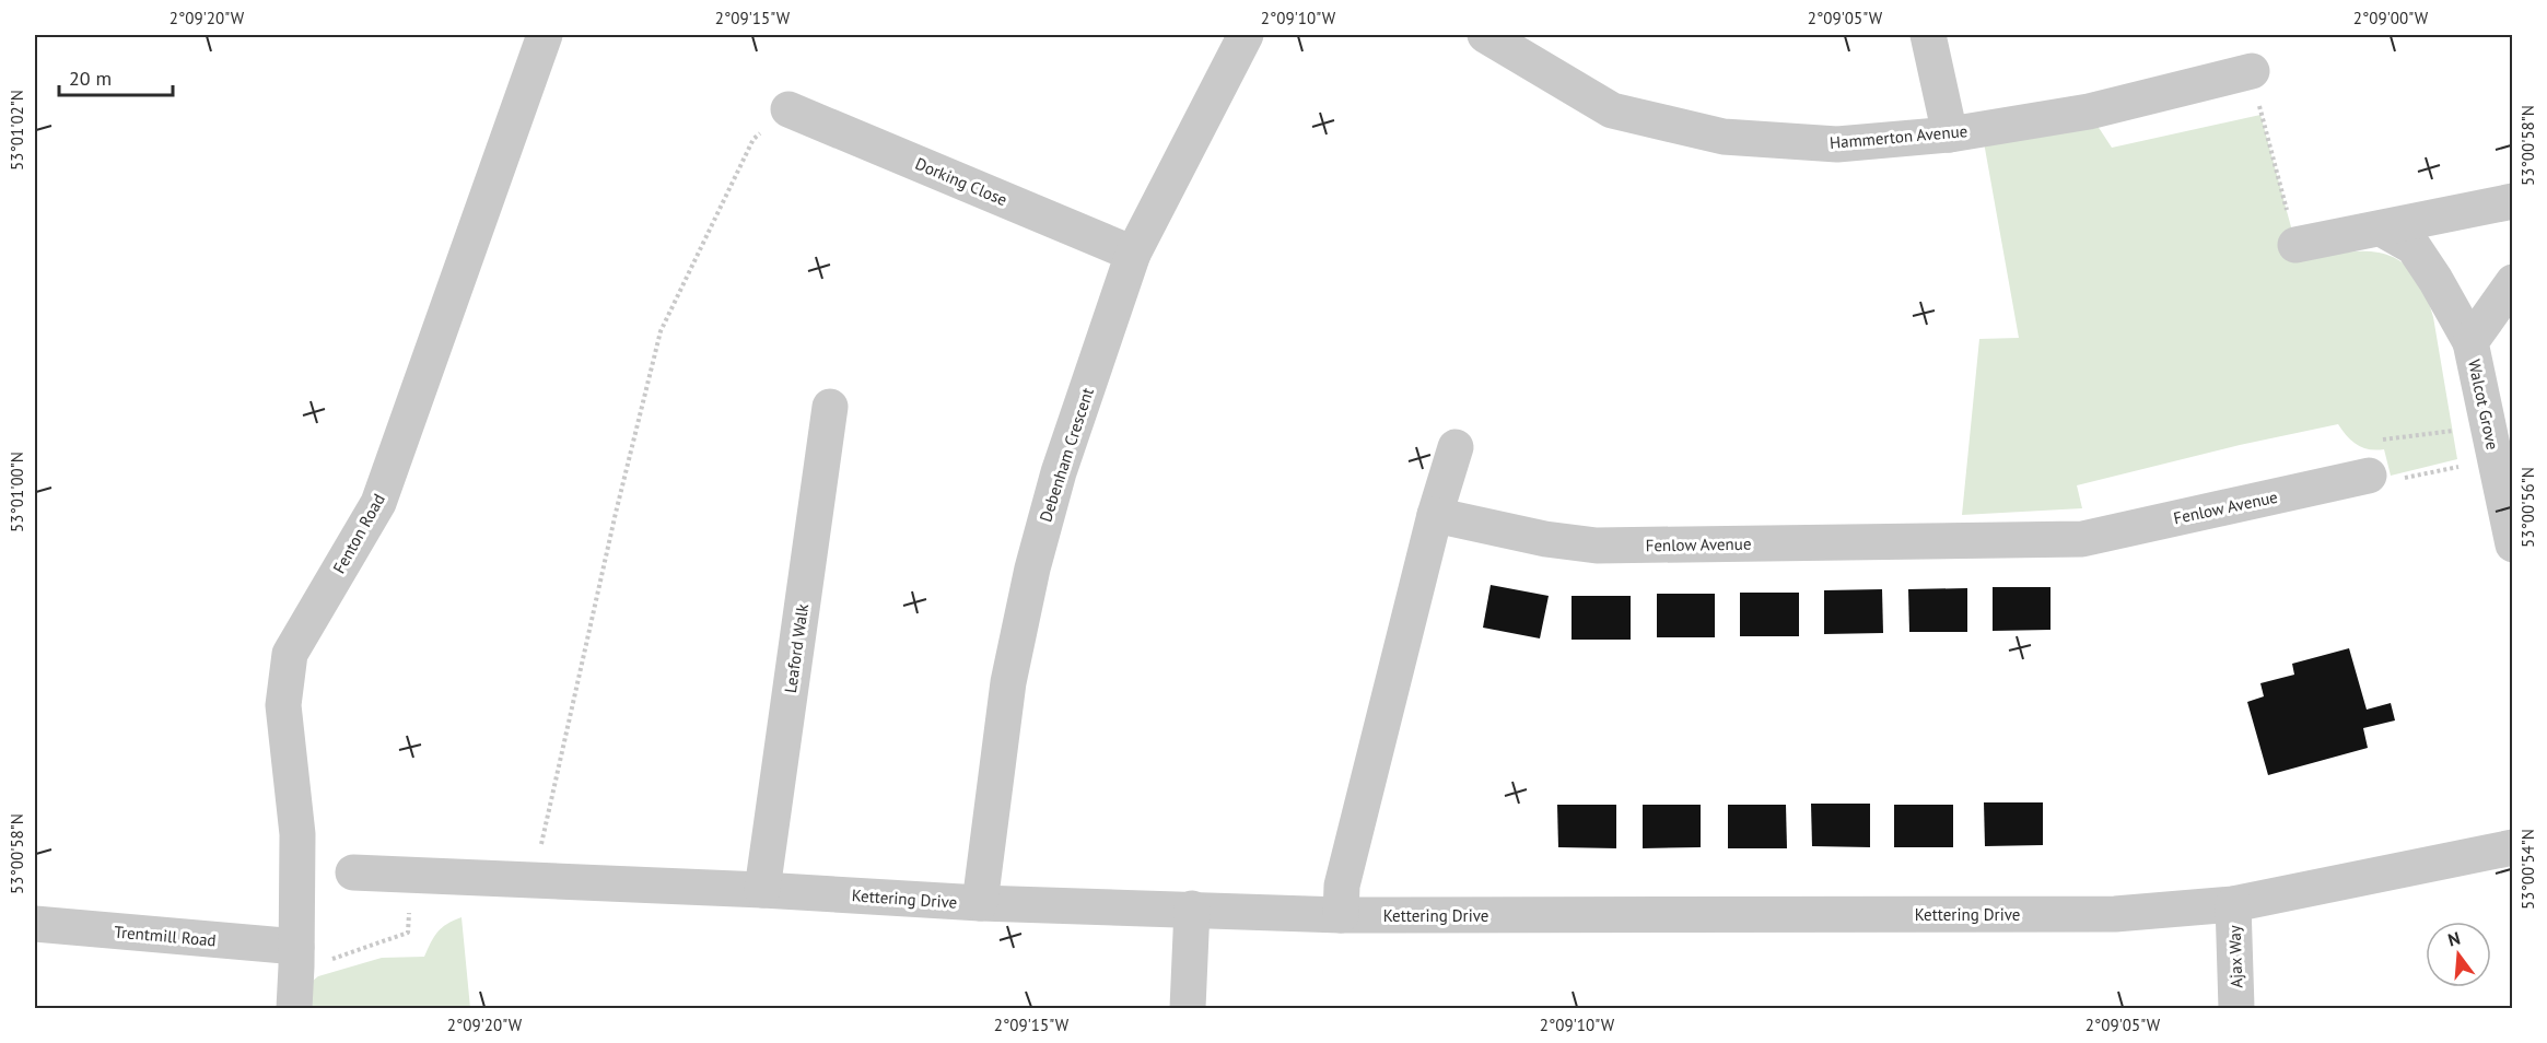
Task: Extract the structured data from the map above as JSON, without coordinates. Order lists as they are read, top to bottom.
{
  "streets": {
    "street": [
      "Hammerton Avenue",
      "Dorking Close",
      "Walcot Grove",
      "Debenham Crescent",
      "Fenlow Avenue",
      "Fenton Road",
      "Leaford Walk",
      "Kettering Drive",
      "Trentmill Road",
      "Ajax Way"
    ]
  },
  "crossings": [
    ["Dorking Close", "Debenham Crescent"],
    ["Debenham Crescent", "Kettering Drive"],
    ["Fenton Road", "Trentmill Road"],
    ["Leaford Walk", "Kettering Drive"],
    ["Kettering Drive", "Ajax Way"]
  ],
  "scale_bar": "20 m",
  "north": "top",
  "coordinates": [
    "2°09'20\"W",
    "2°09'15\"W",
    "2°09'10\"W",
    "2°09'05\"W",
    "2°09'00\"W",
    "53°01'02\"N",
    "53°00'58\"N",
    "53°01'00\"N",
    "53°00'56\"N",
    "53°00'54\"N"
  ]
}
